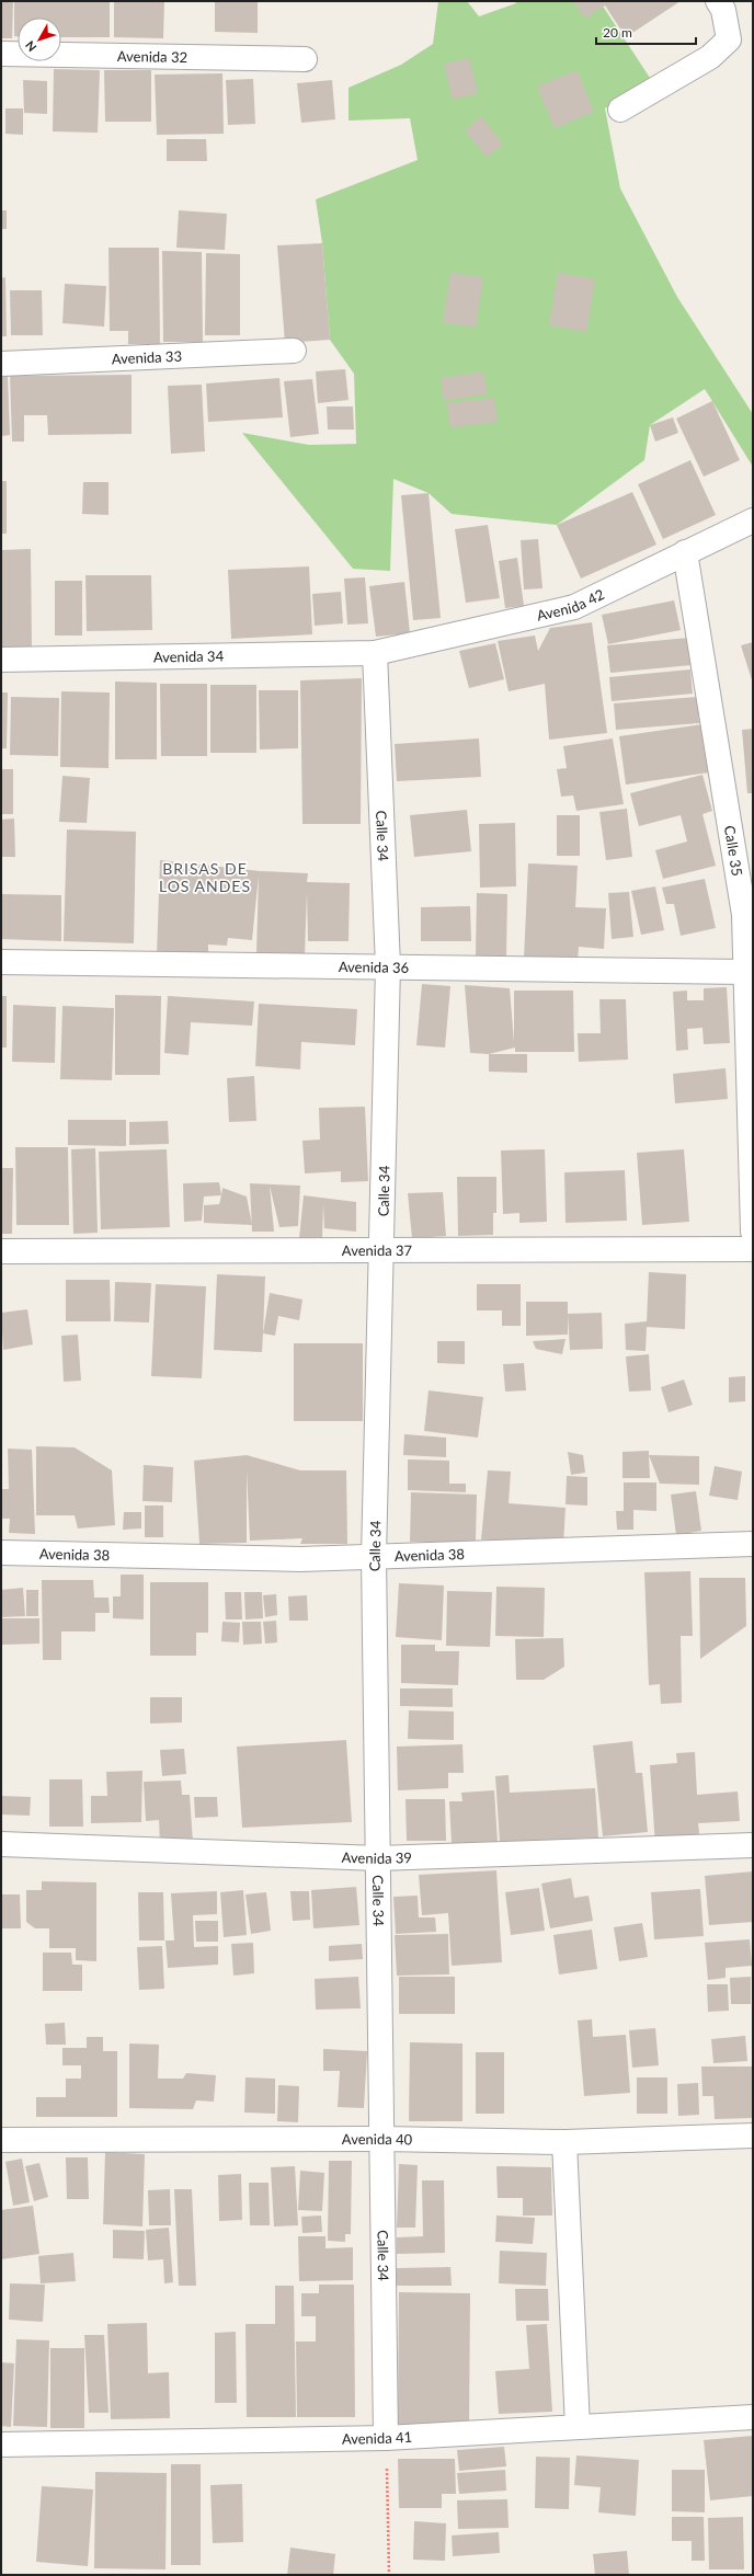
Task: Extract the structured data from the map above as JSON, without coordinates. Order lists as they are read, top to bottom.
{
  "streets": {
    "street": [
      "Avenida 32",
      "Avenida 33",
      "Avenida 42",
      "Avenida 34",
      "Calle 34",
      "Calle 35",
      "Avenida 36",
      "Avenida 37",
      "Avenida 38",
      "Avenida 39",
      "Avenida 40",
      "Avenida 41"
    ]
  },
  "crossings": [
    ["Avenida 42", "Avenida 34"],
    ["Avenida 42", "Calle 34"],
    ["Avenida 42", "Calle 35"],
    ["Avenida 34", "Calle 34"],
    ["Calle 34", "Avenida 36"],
    ["Calle 34", "Avenida 37"],
    ["Calle 34", "Avenida 38"],
    ["Calle 34", "Avenida 39"],
    ["Calle 34", "Avenida 40"],
    ["Calle 34", "Avenida 41"],
    ["Calle 35", "Avenida 36"]
  ],
  "districts": ["BRISAS DE LOS ANDES"],
  "scale_bar": "20 m",
  "north": "bottom left"
}
